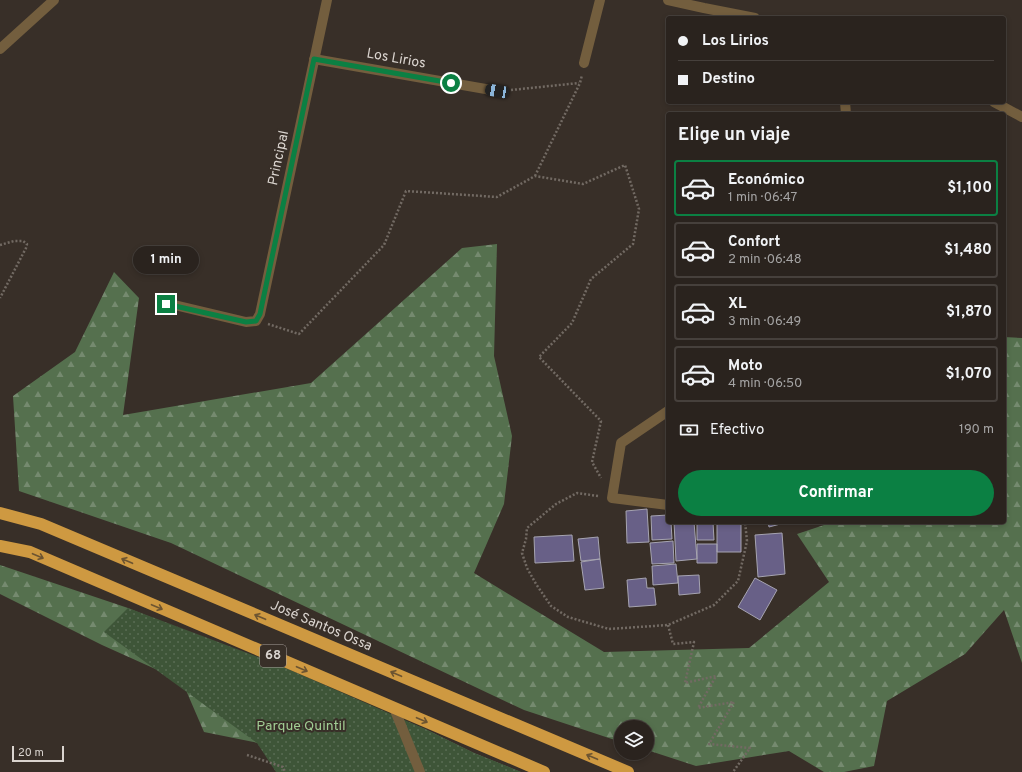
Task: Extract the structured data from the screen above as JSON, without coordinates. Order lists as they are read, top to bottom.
{
  "streets": {
    "highway": ["José Santos Ossa", "68"],
    "street": ["Los Lirios", "Principal"]
  },
  "crossings": [
    ["Los Lirios", "Principal"]
  ],
  "parks": ["Parque Quintil"],
  "scale_bar": "20 m",
  "page": {
    "banner": ["Los Lirios", "Destino"],
    "heading": "Elige un viaje",
    "list": [
      {
        "name": "Económico",
        "note": "1 min · 06:47",
        "value": "$1,100"
      },
      {
        "name": "Confort",
        "note": "2 min · 06:48",
        "value": "$1,480"
      },
      {
        "name": "XL",
        "note": "3 min · 06:49",
        "value": "$1,870"
      },
      {
        "name": "Moto",
        "note": "4 min · 06:50",
        "value": "$1,070"
      }
    ],
    "bubble": "1 min",
    "pay": ["Efectivo", "190 m"],
    "buttons": "Confirmar",
    "scale": "20 m"
  }
}
